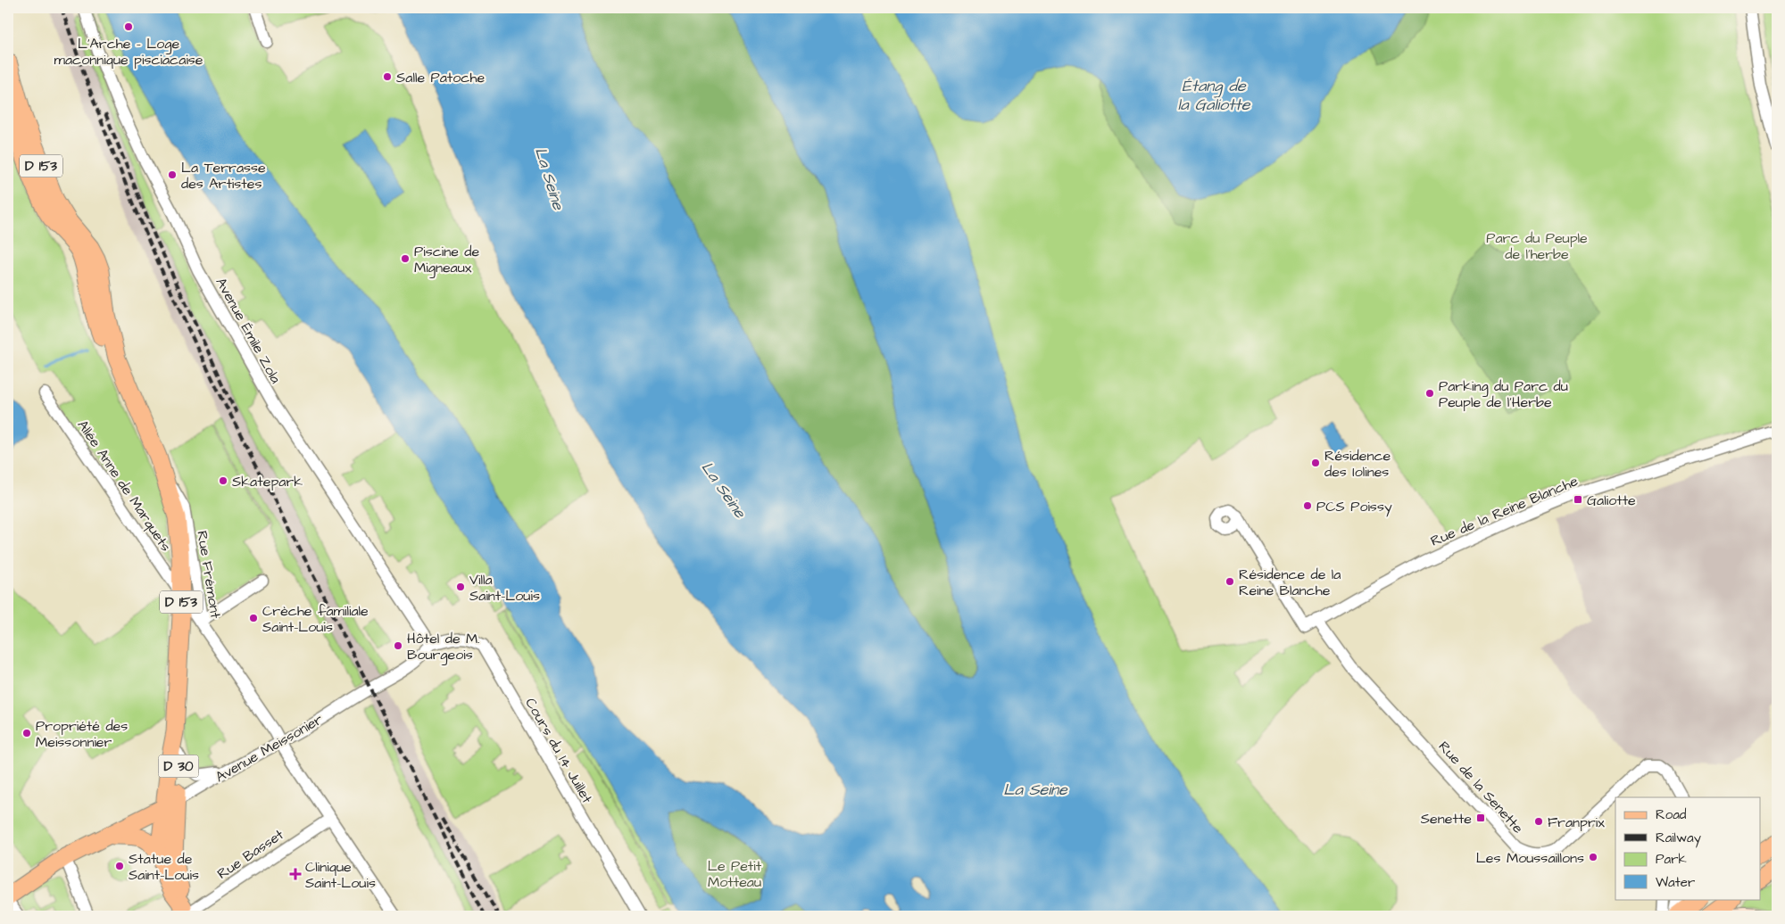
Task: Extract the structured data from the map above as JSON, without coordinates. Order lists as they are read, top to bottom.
{
  "streets": {
    "main road": ["D 153", "Avenue Meissonier", "D 30"],
    "street": [
      "Avenue Émile Zola",
      "Allée Anne de Marquets",
      "Rue de la Reine Blanche",
      "Rue Frémont",
      "Cours du 14 Juillet",
      "Rue de la Senette",
      "Rue Basset"
    ]
  },
  "crossings": [
    ["D 153", "Allée Anne de Marquets"],
    ["D 153", "Rue Frémont"],
    ["D 153", "Avenue Meissonier"],
    ["D 153", "D 30"],
    ["D 153", "Rue Basset"],
    ["Avenue Émile Zola", "Avenue Meissonier"],
    ["Avenue Émile Zola", "Cours du 14 Juillet"],
    ["Allée Anne de Marquets", "Rue Frémont"],
    ["Rue de la Reine Blanche", "Rue de la Senette"],
    ["Rue Frémont", "Avenue Meissonier"],
    ["Rue Frémont", "Rue Basset"],
    ["Avenue Meissonier", "Cours du 14 Juillet"],
    ["Avenue Meissonier", "D 30"],
    ["D 30", "Rue Basset"]
  ],
  "water": ["Étang de la Galiotte", "La Seine"],
  "parks": ["Parc du Peuple de l'herbe", "Le Petit Motteau"],
  "places": {
    "other": [
      "L'Arche - Loge maconnique pisciacaise",
      "Salle Patoche",
      "La Terrasse des Artistes",
      "Piscine de Migneaux",
      "Parking du Parc du Peuple de l'Herbe",
      "Résidence des Iolines",
      "Skatepark",
      "PCS Poissy",
      "Résidence de la Reine Blanche",
      "Villa Saint-Louis",
      "Crèche familiale Saint-Louis",
      "Hôtel de M. Bourgeois",
      "Propriété des Meissonnier",
      "Franprix",
      "Les Moussaillons",
      "Statue de Saint-Louis"
    ],
    "transit": ["Galiotte", "Senette"],
    "health": ["Clinique Saint-Louis"]
  },
  "legend": [
    "Road",
    "Railway",
    "Park",
    "Water"
  ]
}
